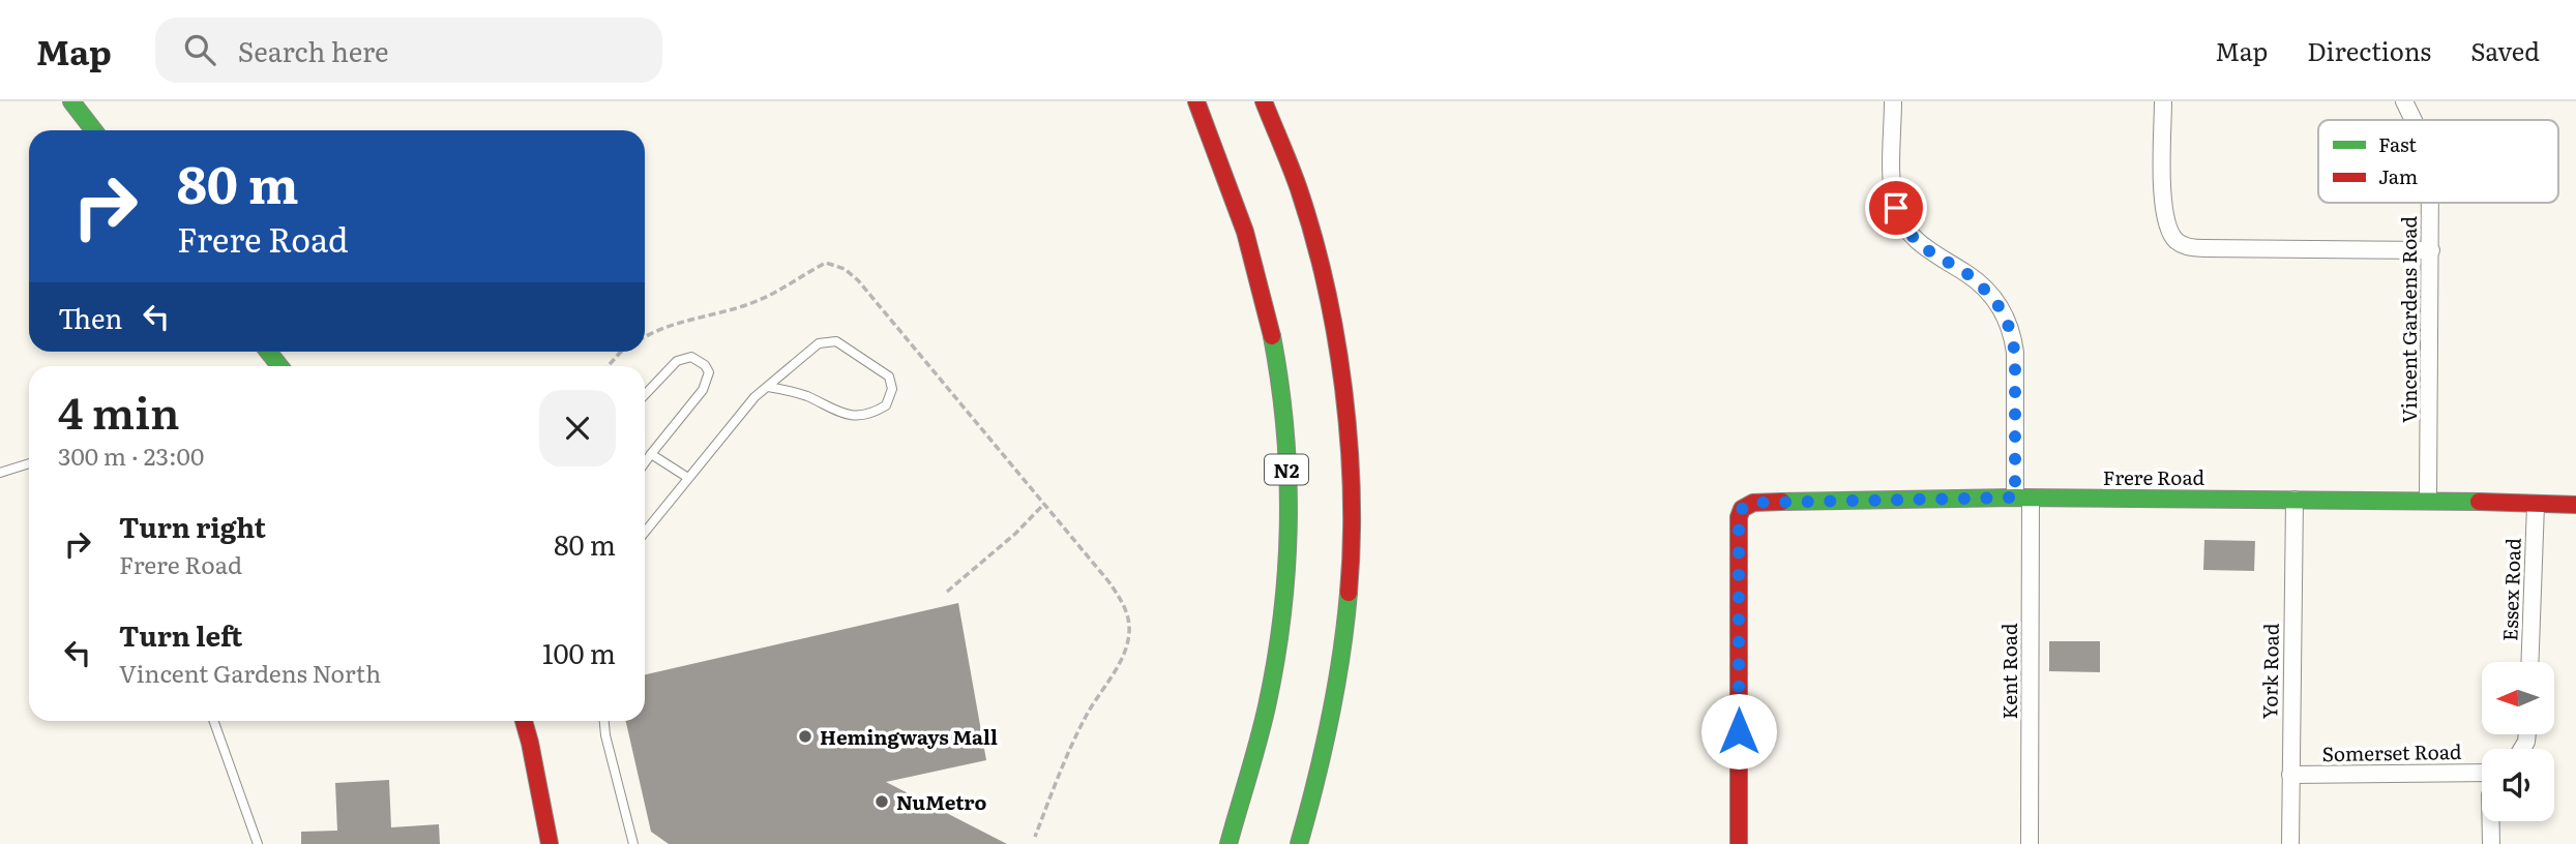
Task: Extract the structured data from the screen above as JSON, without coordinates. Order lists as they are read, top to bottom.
{
  "streets": {
    "main road": ["N2", "Frere Road"],
    "street": [
      "Vincent Gardens Road",
      "Essex Road",
      "Kent Road",
      "York Road",
      "Somerset Road"
    ]
  },
  "crossings": [
    ["Vincent Gardens Road", "Frere Road"],
    ["Frere Road", "Essex Road"],
    ["Frere Road", "Kent Road"],
    ["Frere Road", "York Road"],
    ["York Road", "Somerset Road"]
  ],
  "places": ["Hemingways Mall", "NuMetro"],
  "legend": ["Fast", "Jam"],
  "north": "left",
  "page": {
    "header": "Map",
    "search": "Search here",
    "nav": ["Map", "Directions", "Saved"],
    "turn": ["80 m", "Frere Road"],
    "then": "Then",
    "heading": ["4 min", "300 m · 23:00"],
    "list": [
      {
        "name": "Turn right",
        "note": "Frere Road",
        "value": "80 m"
      },
      {
        "name": "Turn left",
        "note": "Vincent Gardens North",
        "value": "100 m"
      }
    ]
  }
}
